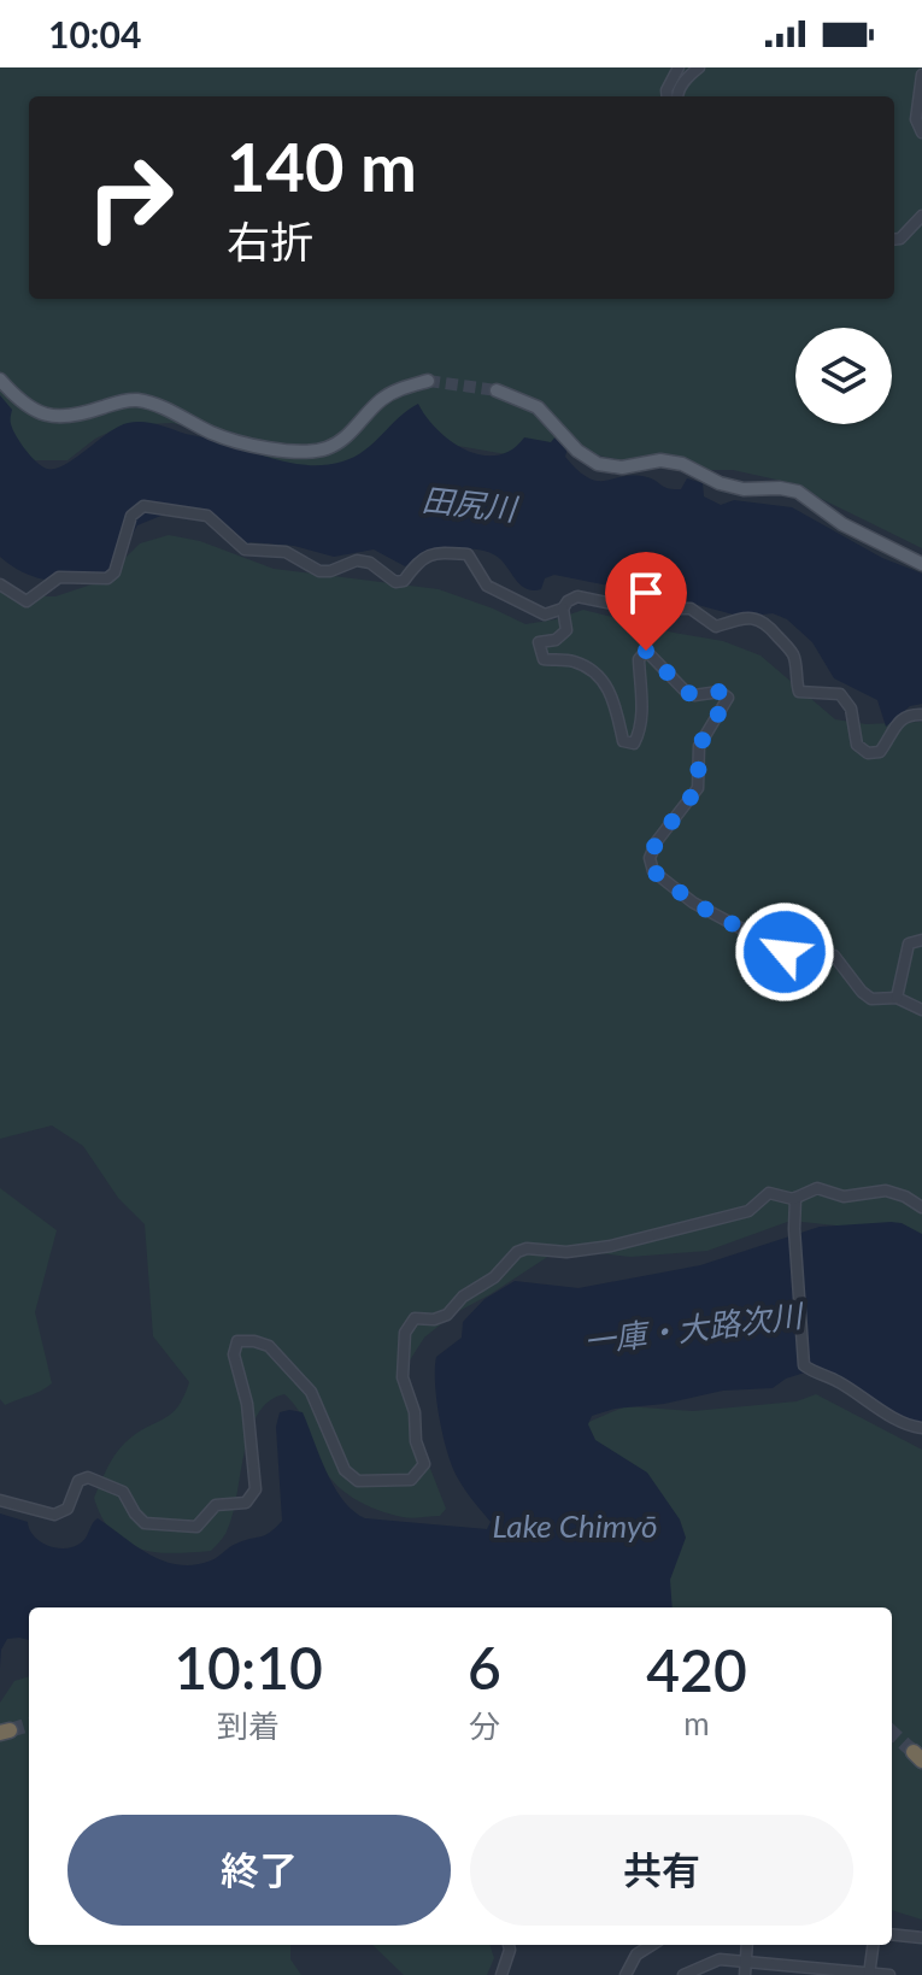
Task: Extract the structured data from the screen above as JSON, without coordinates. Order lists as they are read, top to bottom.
{
  "water": ["田尻川", "一庫・大路次川", "Lake Chimyō"],
  "page": {
    "status": "10:04",
    "turn": ["140 m", "右折"],
    "eta": [
      "10:10",
      "到着",
      "6",
      "分",
      "420",
      "m"
    ],
    "buttons": ["終了", "共有"]
  }
}
